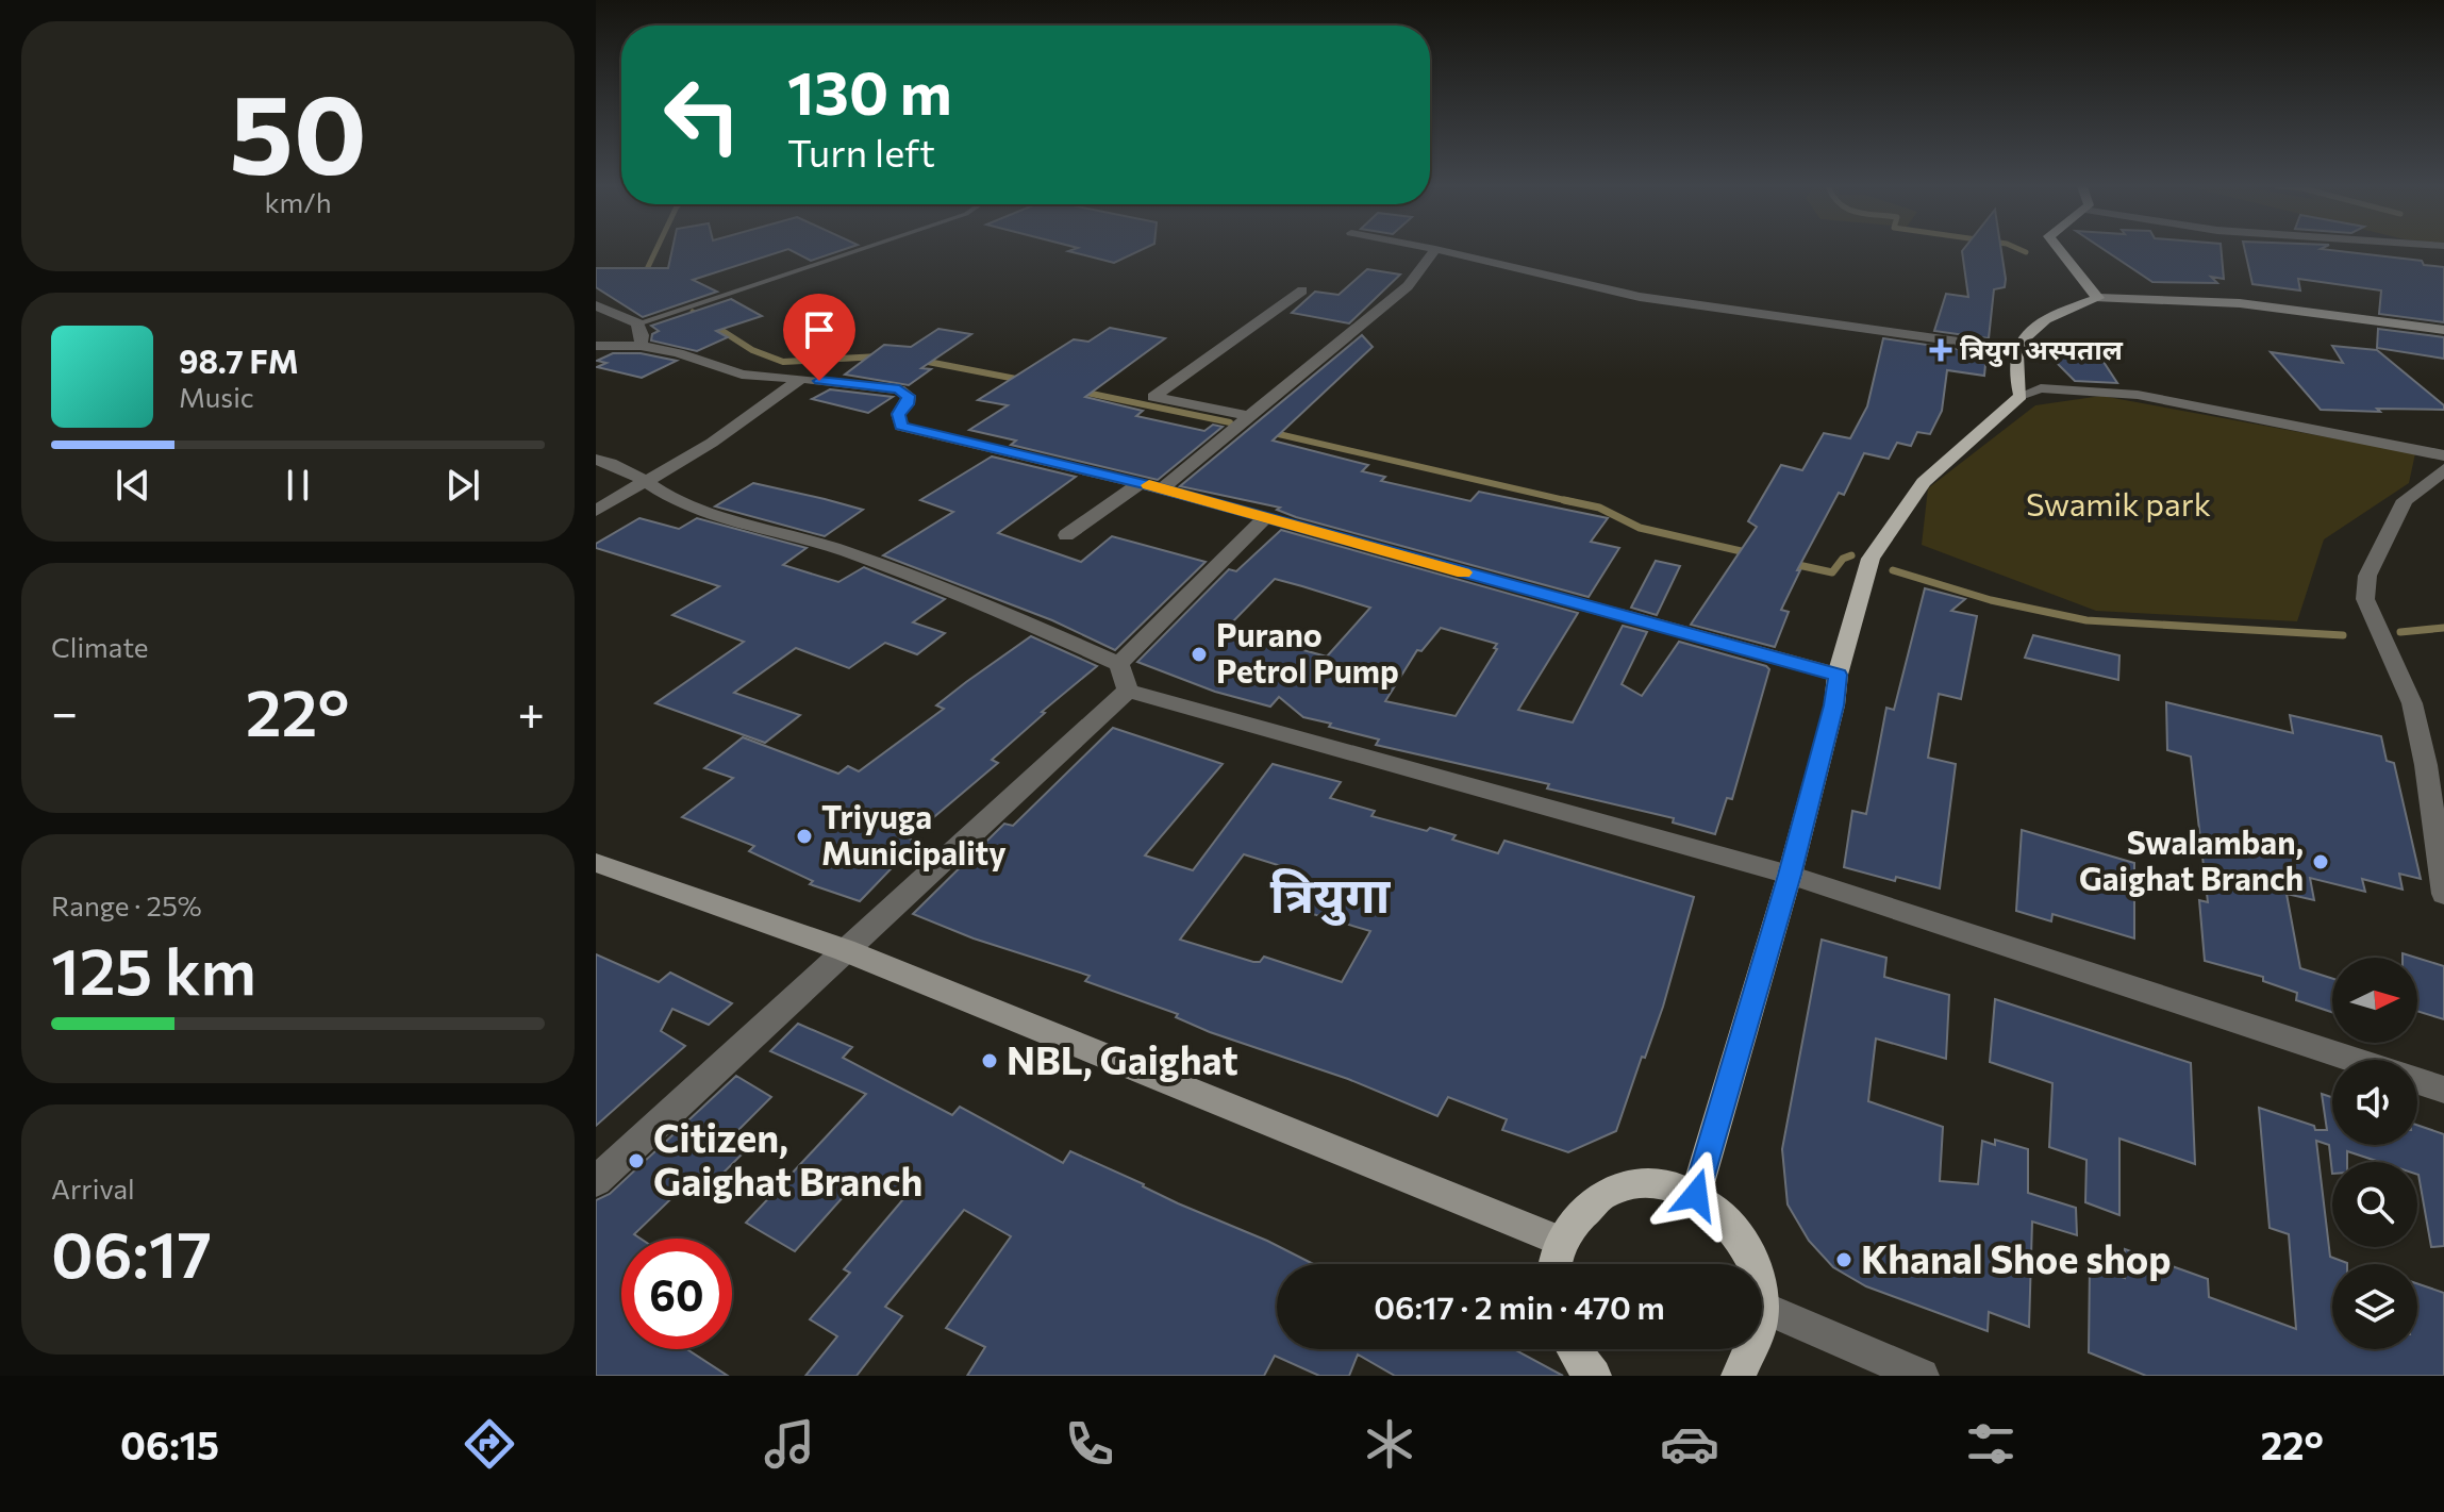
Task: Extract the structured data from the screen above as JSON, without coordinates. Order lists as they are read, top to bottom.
{
  "districts": ["त्रियुगा"],
  "parks": ["Swamik park"],
  "places": {
    "health": ["त्रियुग अस्पताल"],
    "other": [
      "Purano Petrol Pump",
      "Triyuga Municipality",
      "Swalamban, Gaighat Branch",
      "NBL, Gaighat",
      "Citizen, Gaighat Branch",
      "Khanal Shoe shop"
    ]
  },
  "north": "right",
  "page": {
    "tile": [
      ["50", "km/h"],
      "Climate",
      ["Range · 25%", "125 km"],
      ["Arrival", "06:17"]
    ],
    "turn": ["130 m", "Turn left"],
    "song": ["98.7 FM", "Music"],
    "heat": ["−", "22°", "+"],
    "limit": "60",
    "trip": "06:17 · 2 min · 470 m",
    "tabs": ["06:15", "22°"]
  }
}
